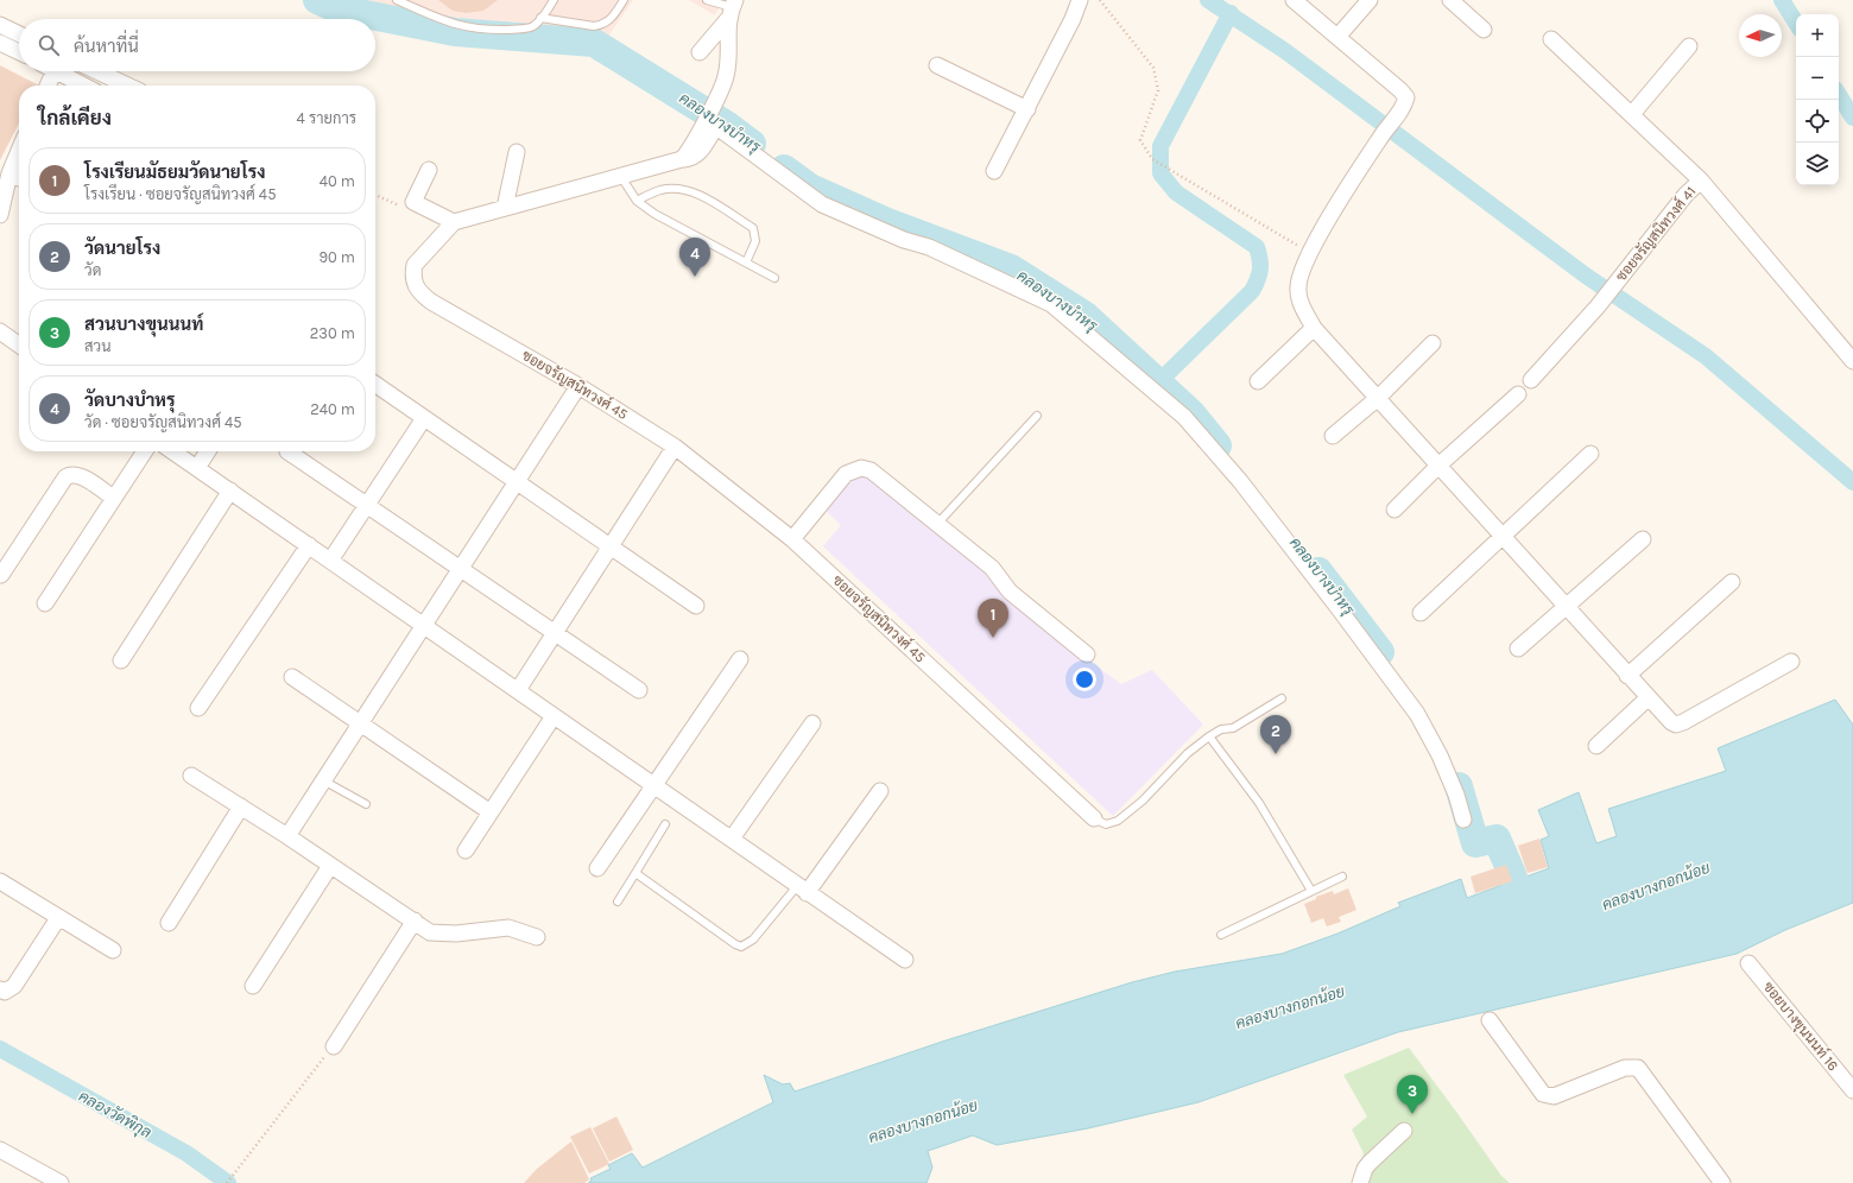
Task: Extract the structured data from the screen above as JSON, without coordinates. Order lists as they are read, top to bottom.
{
  "streets": {
    "street": ["ซอยจรัญสนิทวงศ์ 41", "ซอยจรัญสนิทวงศ์ 45", "ซอยบางขุนนนท์ 16"]
  },
  "water": ["คลองบางบำหรุ", "คลองบางกอกน้อย", "คลองวัดพิกุล"],
  "north": "left",
  "page": {
    "map_buttons": ["+", "−"],
    "search": "ค้นหาที่นี่",
    "heading": ["ใกล้เคียง", "4 รายการ"],
    "list": [
      {
        "mark": "1",
        "name": "โรงเรียนมัธยมวัดนายโรง",
        "note": "โรงเรียน · ซอยจรัญสนิทวงศ์ 45",
        "value": "40 m"
      },
      {
        "mark": "2",
        "name": "วัดนายโรง",
        "note": "วัด",
        "value": "90 m"
      },
      {
        "mark": "3",
        "name": "สวนบางขุนนนท์",
        "note": "สวน",
        "value": "230 m"
      },
      {
        "mark": "4",
        "name": "วัดบางบำหรุ",
        "note": "วัด · ซอยจรัญสนิทวงศ์ 45",
        "value": "240 m"
      }
    ],
    "pins": [
      "4",
      "1",
      "2",
      "3"
    ]
  }
}
